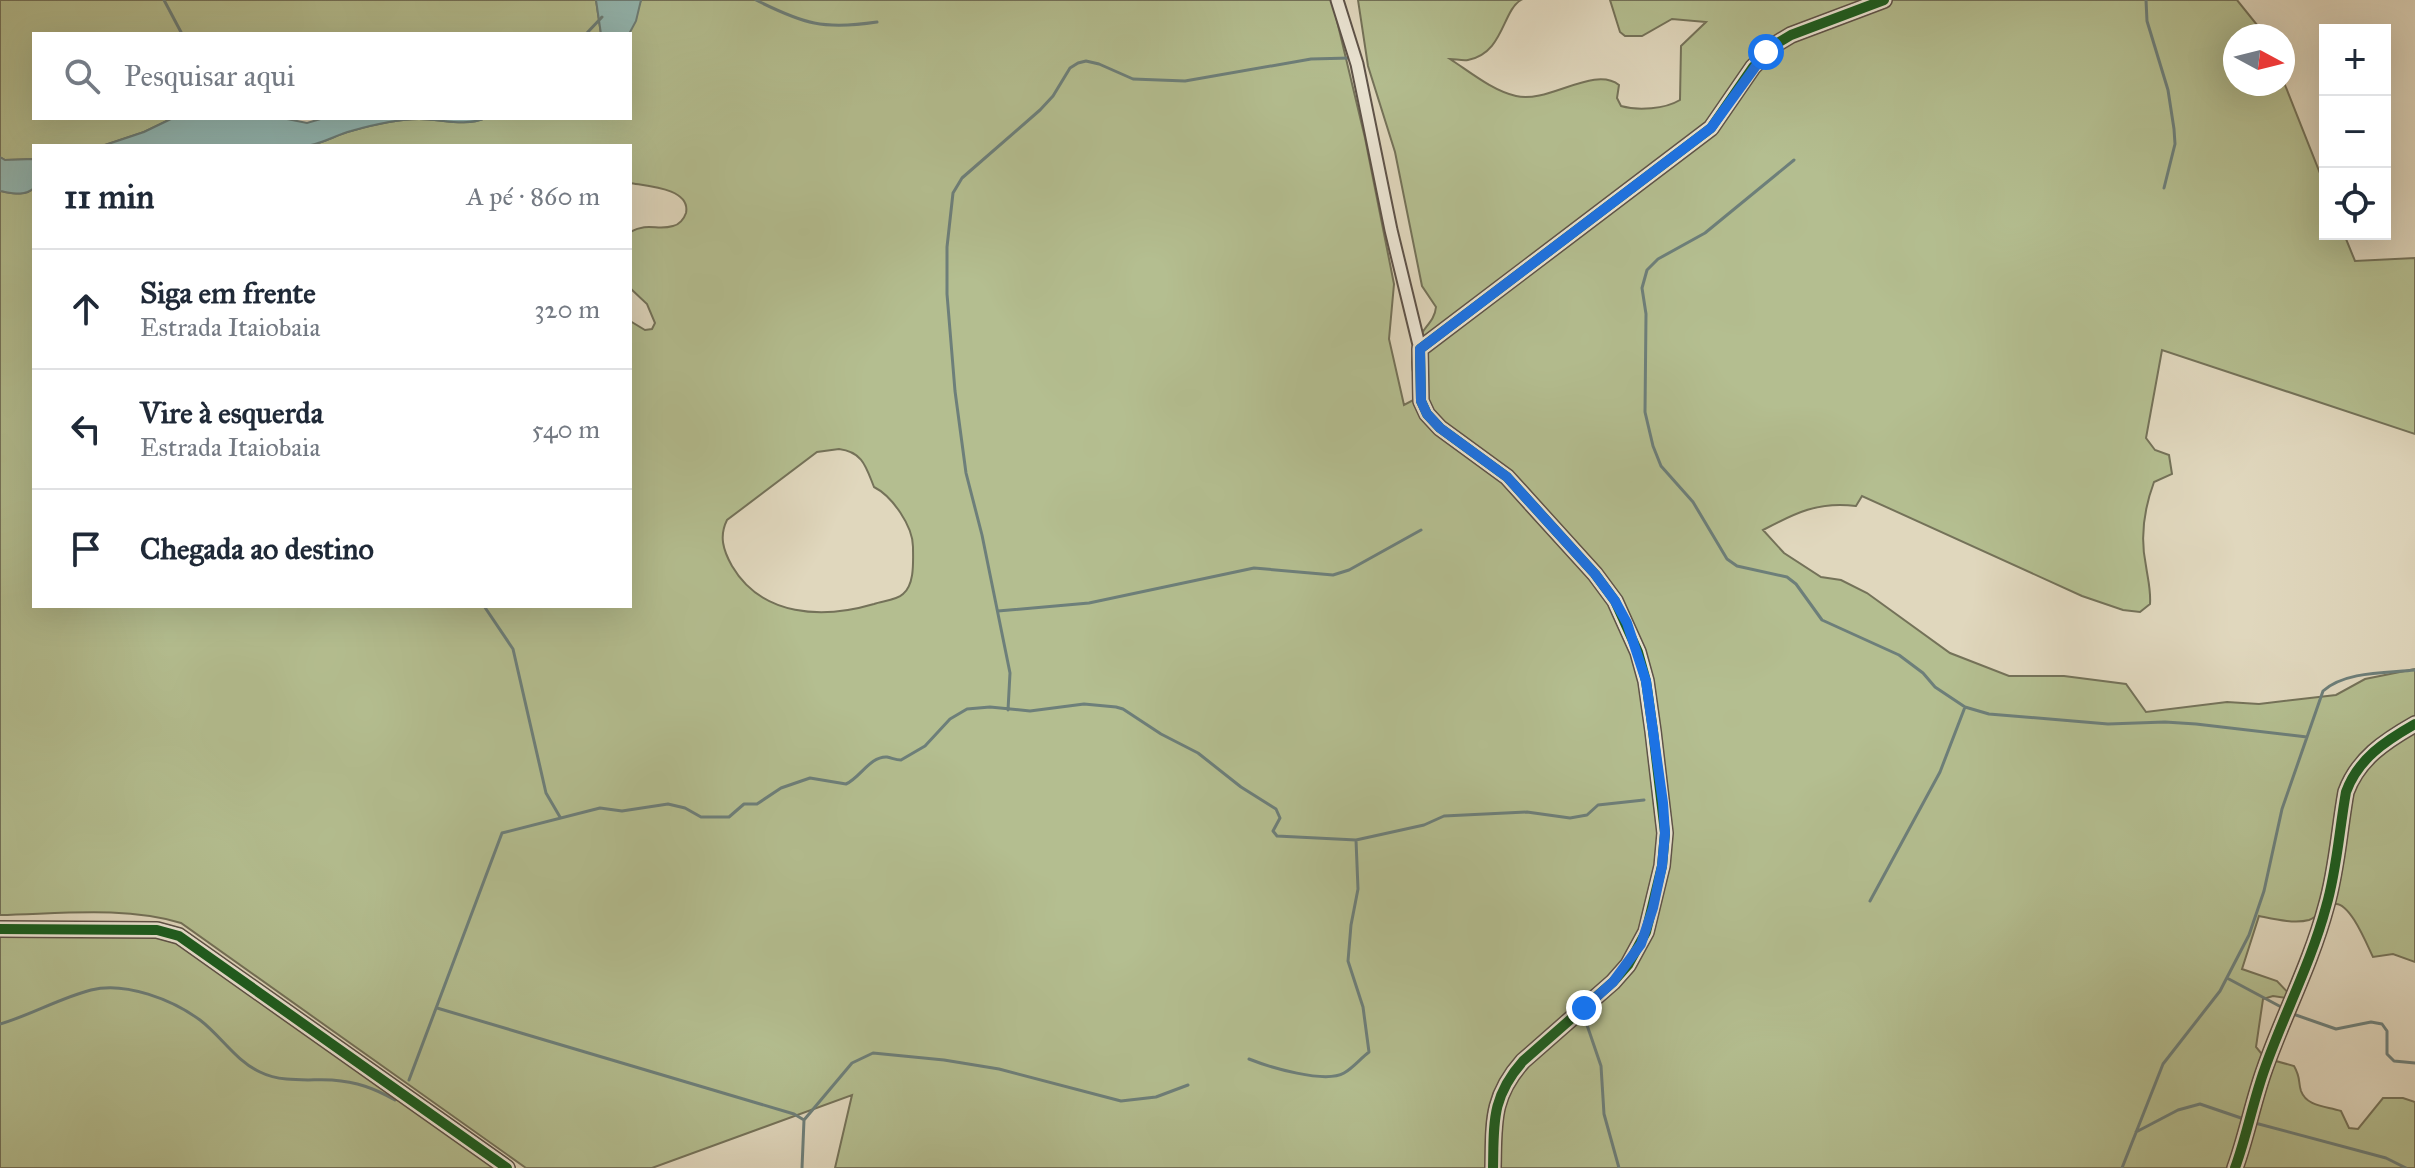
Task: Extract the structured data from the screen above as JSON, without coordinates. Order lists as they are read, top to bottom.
{
  "north": "right",
  "page": {
    "map_buttons": ["+", "−"],
    "search": "Pesquisar aqui",
    "heading": ["11 min", "A pé · 860 m"],
    "list": [
      ["Siga em frente", "Estrada Itaiobaia", "320 m"],
      ["Vire à esquerda", "Estrada Itaiobaia", "540 m"],
      "Chegada ao destino"
    ]
  }
}
